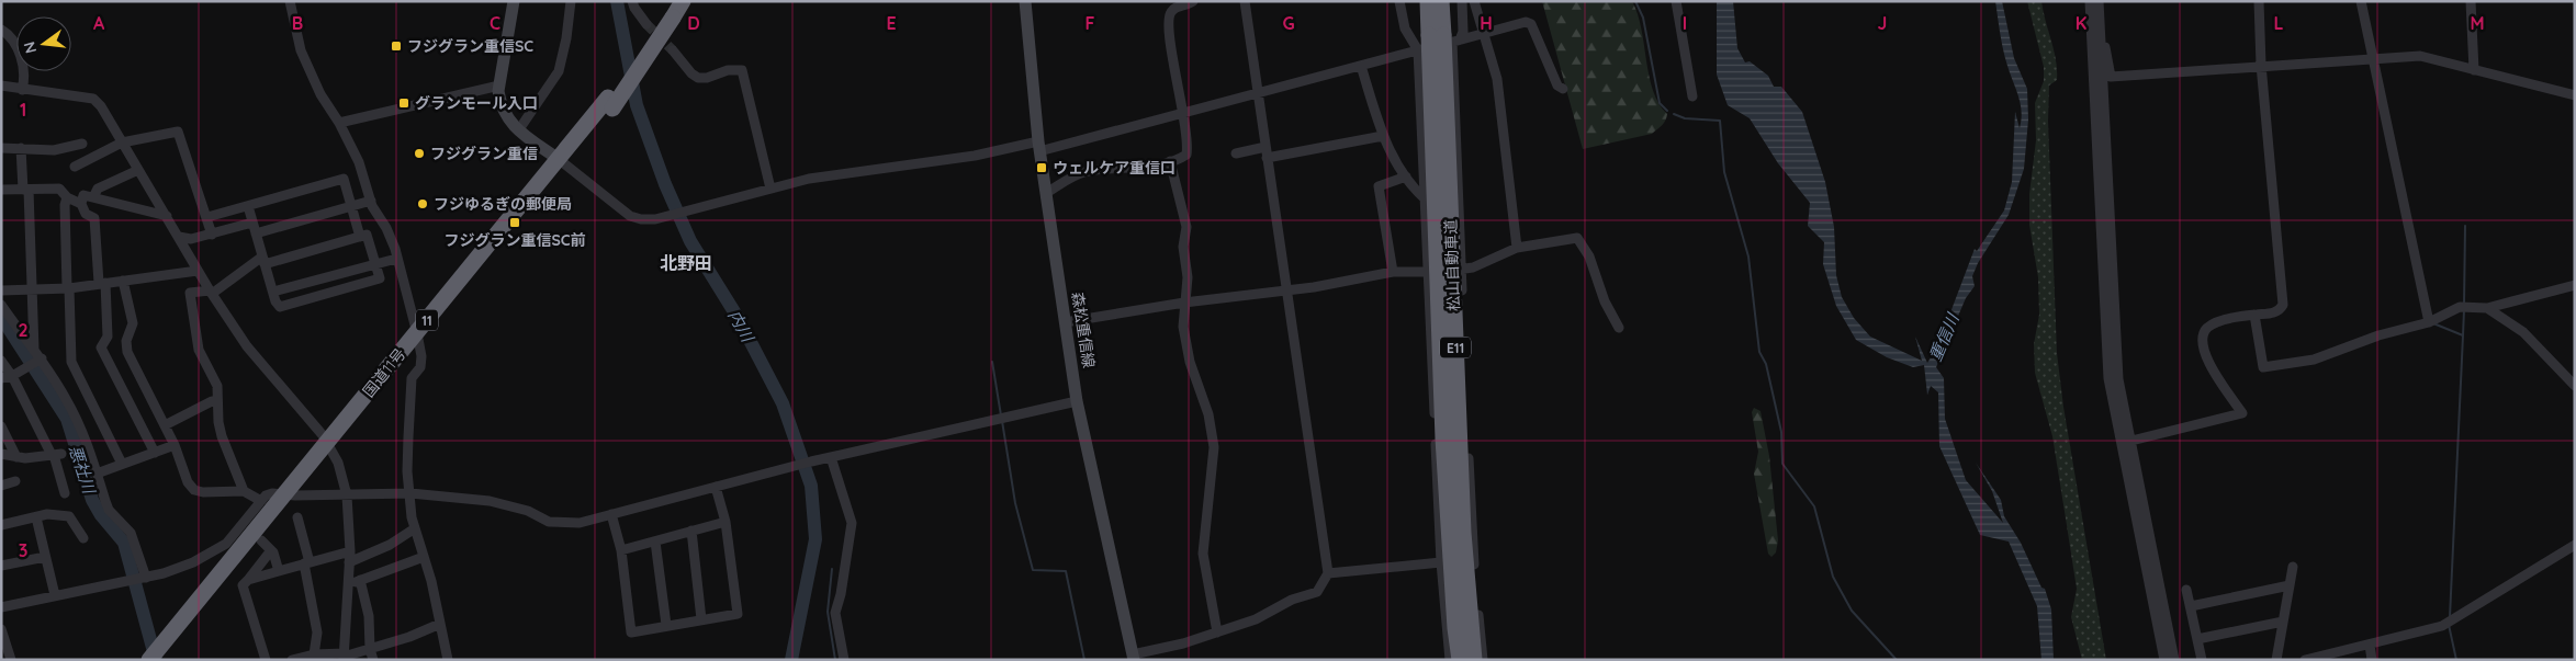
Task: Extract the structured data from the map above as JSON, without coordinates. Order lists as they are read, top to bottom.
{
  "streets": {
    "highway": [
      "松山自動車道",
      "11",
      "E11",
      "国道11号"
    ],
    "main road": ["森松重信線"]
  },
  "districts": ["北野田"],
  "water": ["内川", "重信川", "悪社川"],
  "places": {
    "transit": [
      "フジグラン重信SC",
      "グランモール入口",
      "ウェルケア重信口",
      "フジグラン重信SC前"
    ],
    "other": ["フジグラン重信", "フジゆるぎの郵便局"]
  },
  "north": "left",
  "grid": {
    "columns": [
      "A",
      "B",
      "C",
      "D",
      "E",
      "F",
      "G",
      "H",
      "I",
      "J",
      "K",
      "L",
      "M"
    ],
    "rows": ["1", "2", "3"]
  }
}
